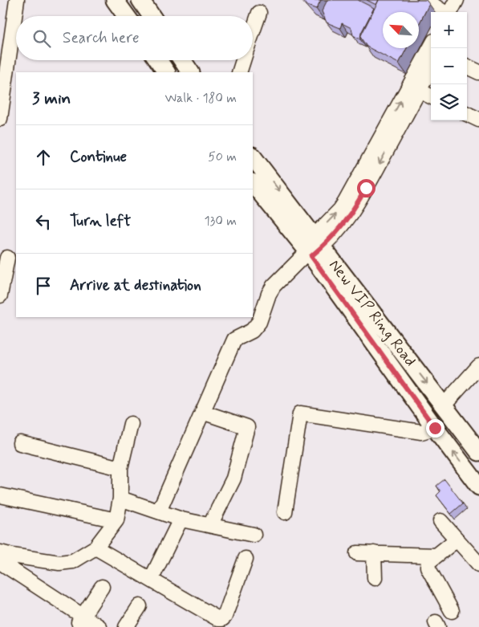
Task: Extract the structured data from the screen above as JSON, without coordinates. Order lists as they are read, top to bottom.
{
  "streets": {
    "main road": ["New VIP Ring Road"]
  },
  "north": "top left",
  "page": {
    "map_buttons": ["+", "−"],
    "search": "Search here",
    "heading": ["3 min", "Walk · 180 m"],
    "list": [
      ["Continue", "50 m"],
      ["Turn left", "130 m"],
      "Arrive at destination"
    ]
  }
}
